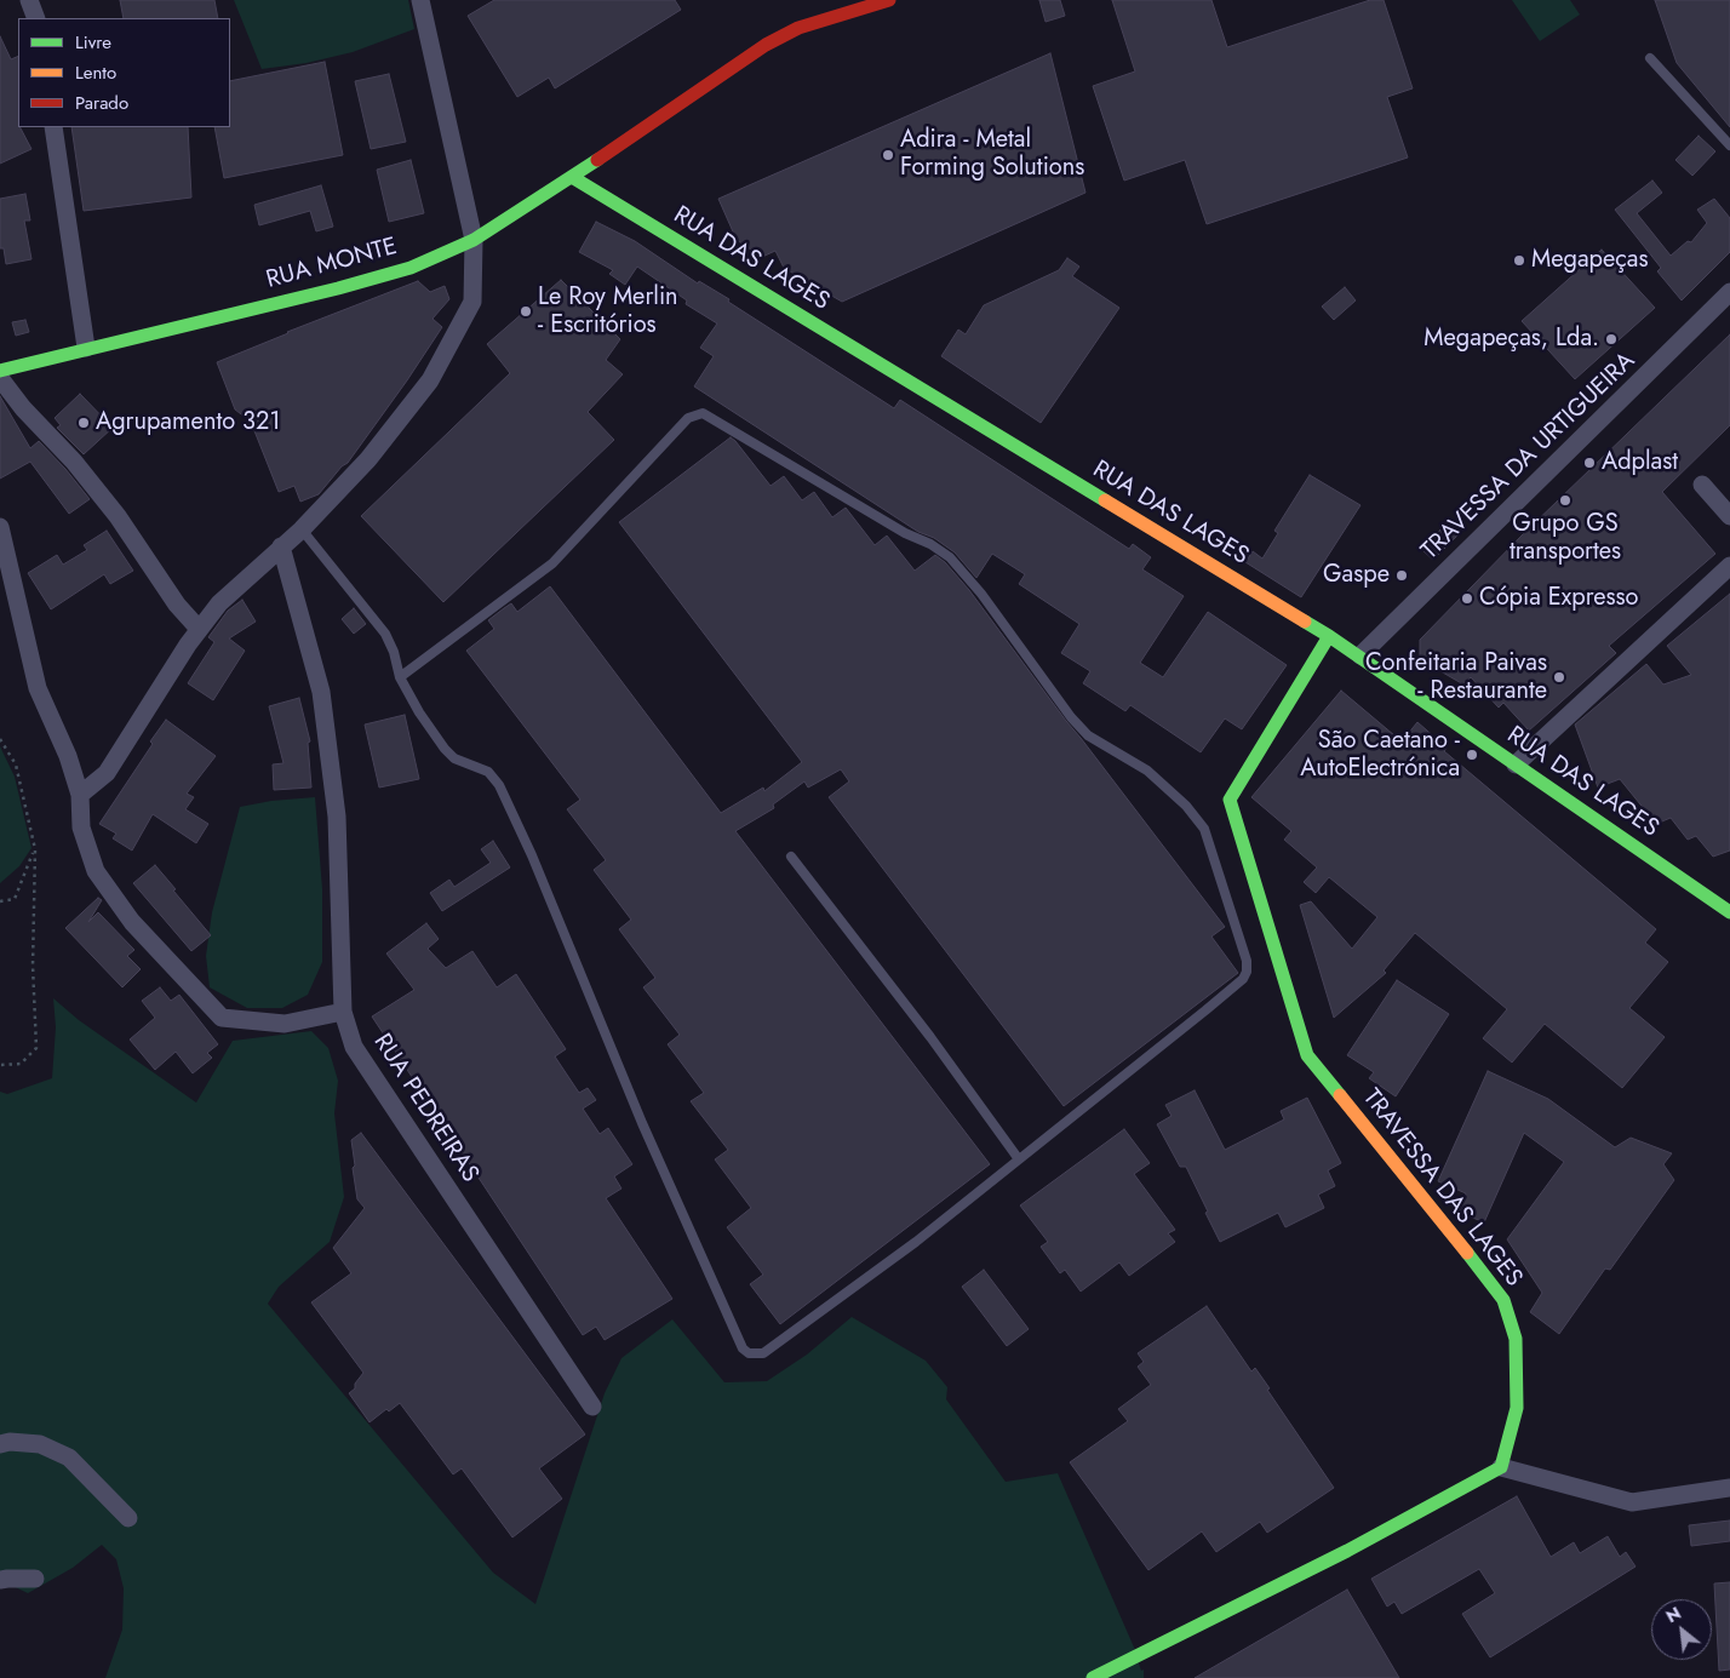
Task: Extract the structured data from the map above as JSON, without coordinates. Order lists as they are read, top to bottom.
{
  "streets": {
    "main road": ["RUA DAS LAGES", "RUA MONTE", "TRAVESSA DAS LAGES"],
    "street": ["TRAVESSA DA URTIGUEIRA", "RUA PEDREIRAS"]
  },
  "crossings": [
    ["RUA DAS LAGES", "RUA MONTE"],
    ["RUA DAS LAGES", "TRAVESSA DA URTIGUEIRA"],
    ["RUA DAS LAGES", "TRAVESSA DAS LAGES"]
  ],
  "places": [
    "Adira - Metal Forming Solutions",
    "Megapeças",
    "Le Roy Merlin - Escritórios",
    "Megapeças, Lda.",
    "Agrupamento 321",
    "Adplast",
    "Grupo GS transportes",
    "Gaspe",
    "Cópia Expresso",
    "Confeitaria Paivas - Restaurante",
    "São Caetano - AutoElectrónica"
  ],
  "legend": ["Livre", "Lento", "Parado"],
  "north": "top left"
}
